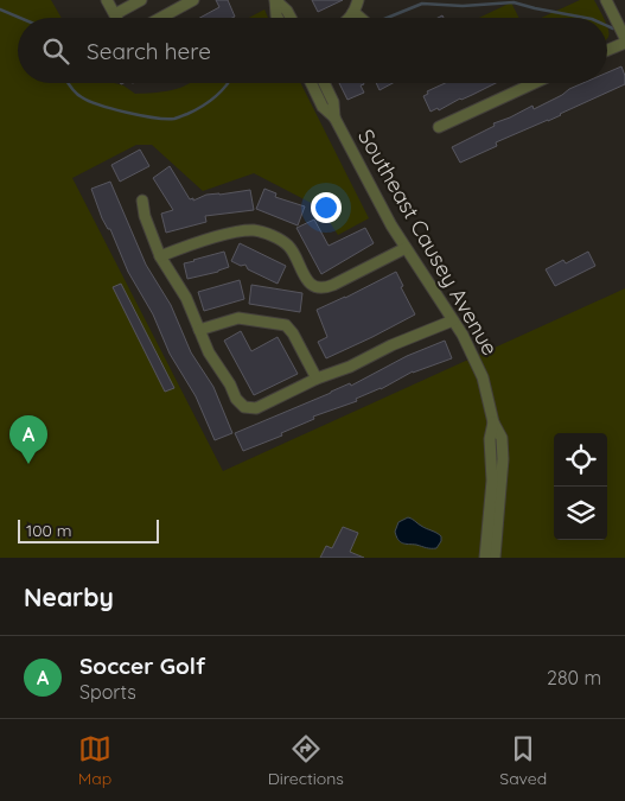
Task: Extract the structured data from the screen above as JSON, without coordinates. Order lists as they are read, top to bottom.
{
  "streets": {
    "street": ["Southeast Causey Avenue"]
  },
  "scale_bar": "100 m",
  "page": {
    "search": "Search here",
    "pins": "A",
    "scale": "100 m",
    "heading": "Nearby",
    "list": [
      {
        "mark": "A",
        "name": "Soccer Golf",
        "note": "Sports",
        "value": "280 m"
      }
    ],
    "nav": ["Map", "Directions", "Saved"]
  }
}
